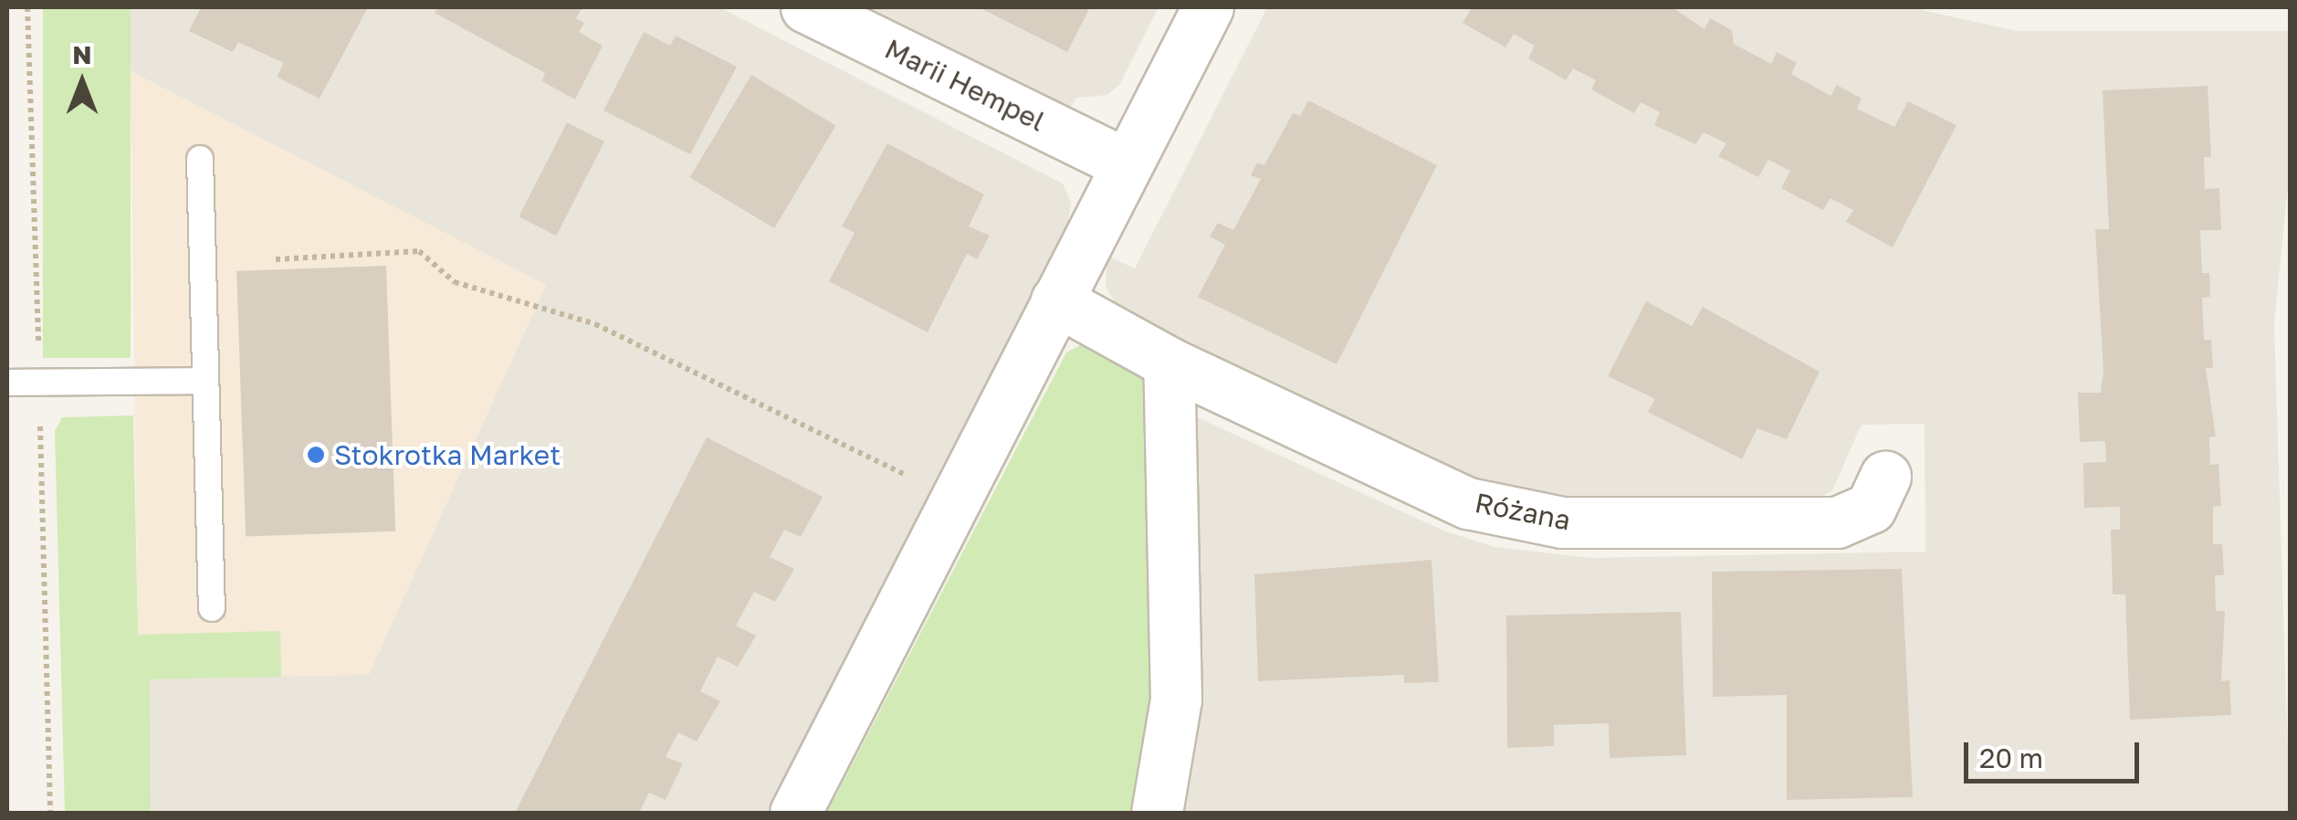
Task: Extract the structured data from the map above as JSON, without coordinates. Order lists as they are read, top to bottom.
{
  "streets": {
    "street": ["Marii Hempel", "Różana"]
  },
  "places": ["Stokrotka Market"],
  "scale_bar": "20 m",
  "north": "top"
}
